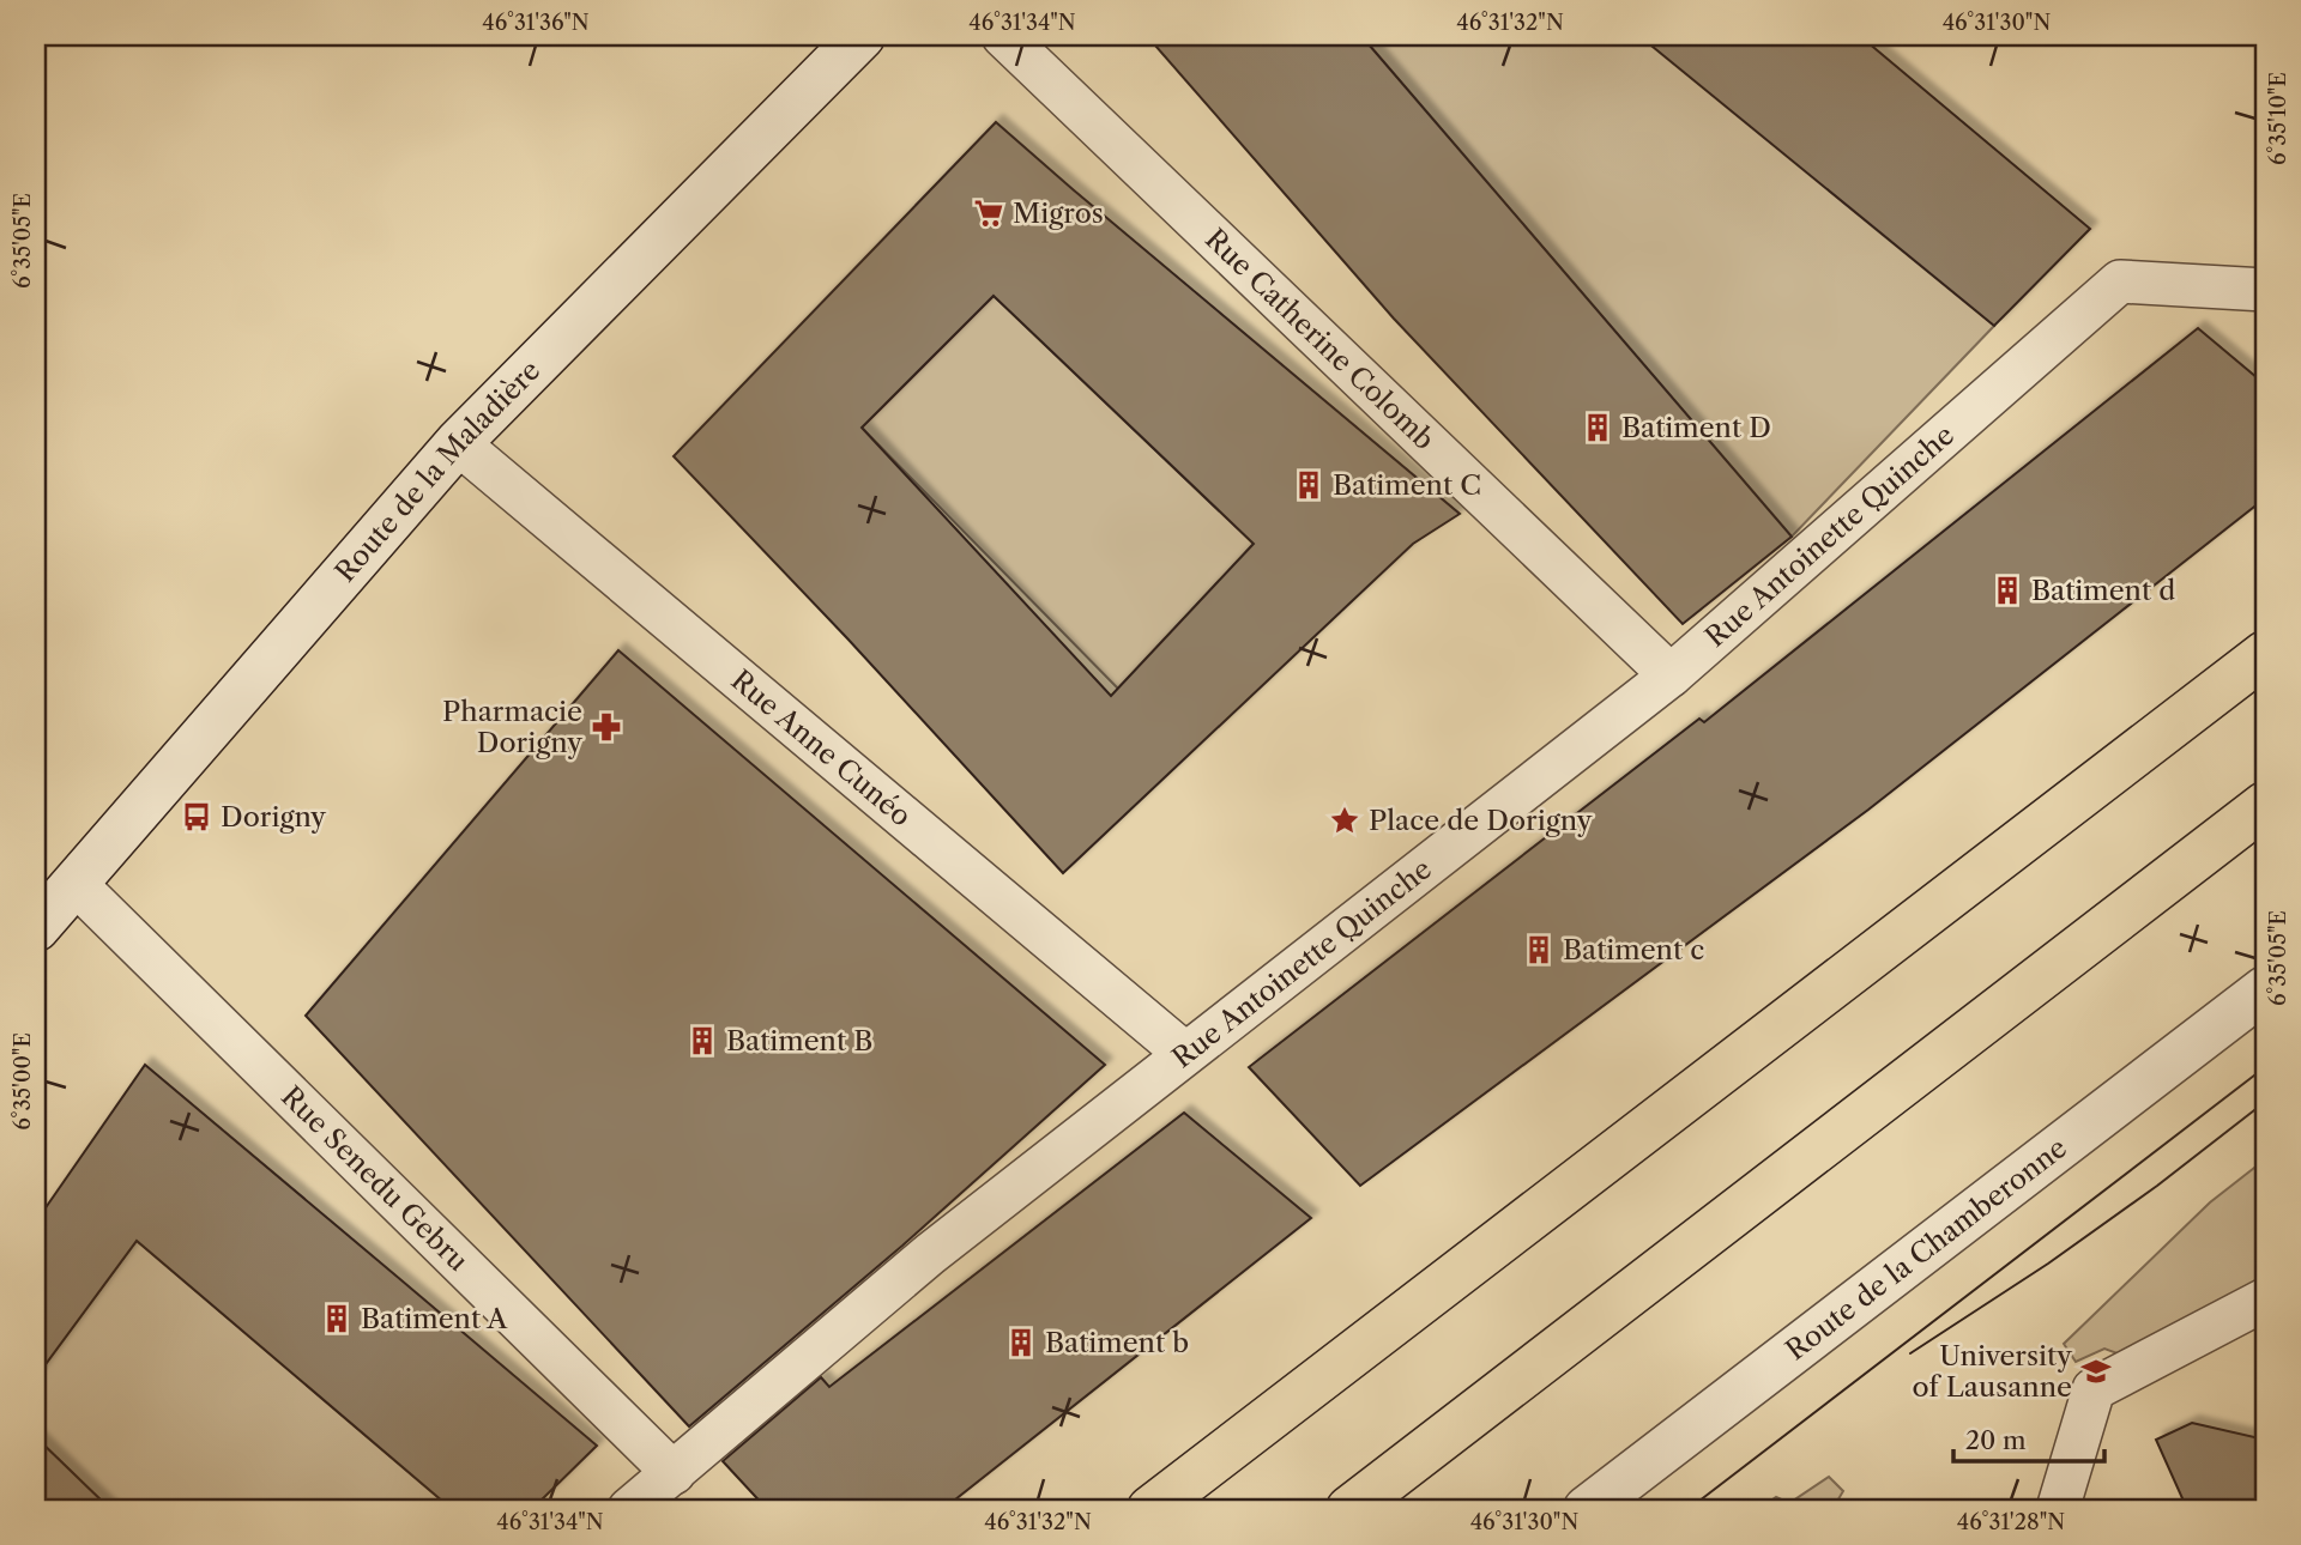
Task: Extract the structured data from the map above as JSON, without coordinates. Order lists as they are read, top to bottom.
{
  "streets": {
    "main road": ["Route de la Maladière", "Route de la Chamberonne"],
    "street": [
      "Rue Catherine Colomb",
      "Rue Antoinette Quinche",
      "Rue Anne Cunéo",
      "Rue Senedu Gebru"
    ]
  },
  "crossings": [
    ["Rue Catherine Colomb", "Rue Antoinette Quinche"],
    ["Route de la Maladière", "Rue Anne Cunéo"],
    ["Route de la Maladière", "Rue Senedu Gebru"],
    ["Rue Antoinette Quinche", "Rue Anne Cunéo"],
    ["Rue Antoinette Quinche", "Rue Senedu Gebru"]
  ],
  "places": {
    "supermarket": ["Migros"],
    "building": [
      "Batiment D",
      "Batiment C",
      "Batiment d",
      "Batiment c",
      "Batiment B",
      "Batiment A",
      "Batiment b"
    ],
    "pharmacy": ["Pharmacie Dorigny"],
    "bus stop": ["Dorigny"],
    "place": ["Place de Dorigny"],
    "school or university": ["University of Lausanne"]
  },
  "scale_bar": "20 m",
  "coordinates": [
    "46°31'36\"N",
    "46°31'34\"N",
    "46°31'32\"N",
    "46°31'30\"N",
    "6°35'10\"E",
    "6°35'05\"E",
    "6°35'00\"E",
    "46°31'28\"N"
  ]
}
